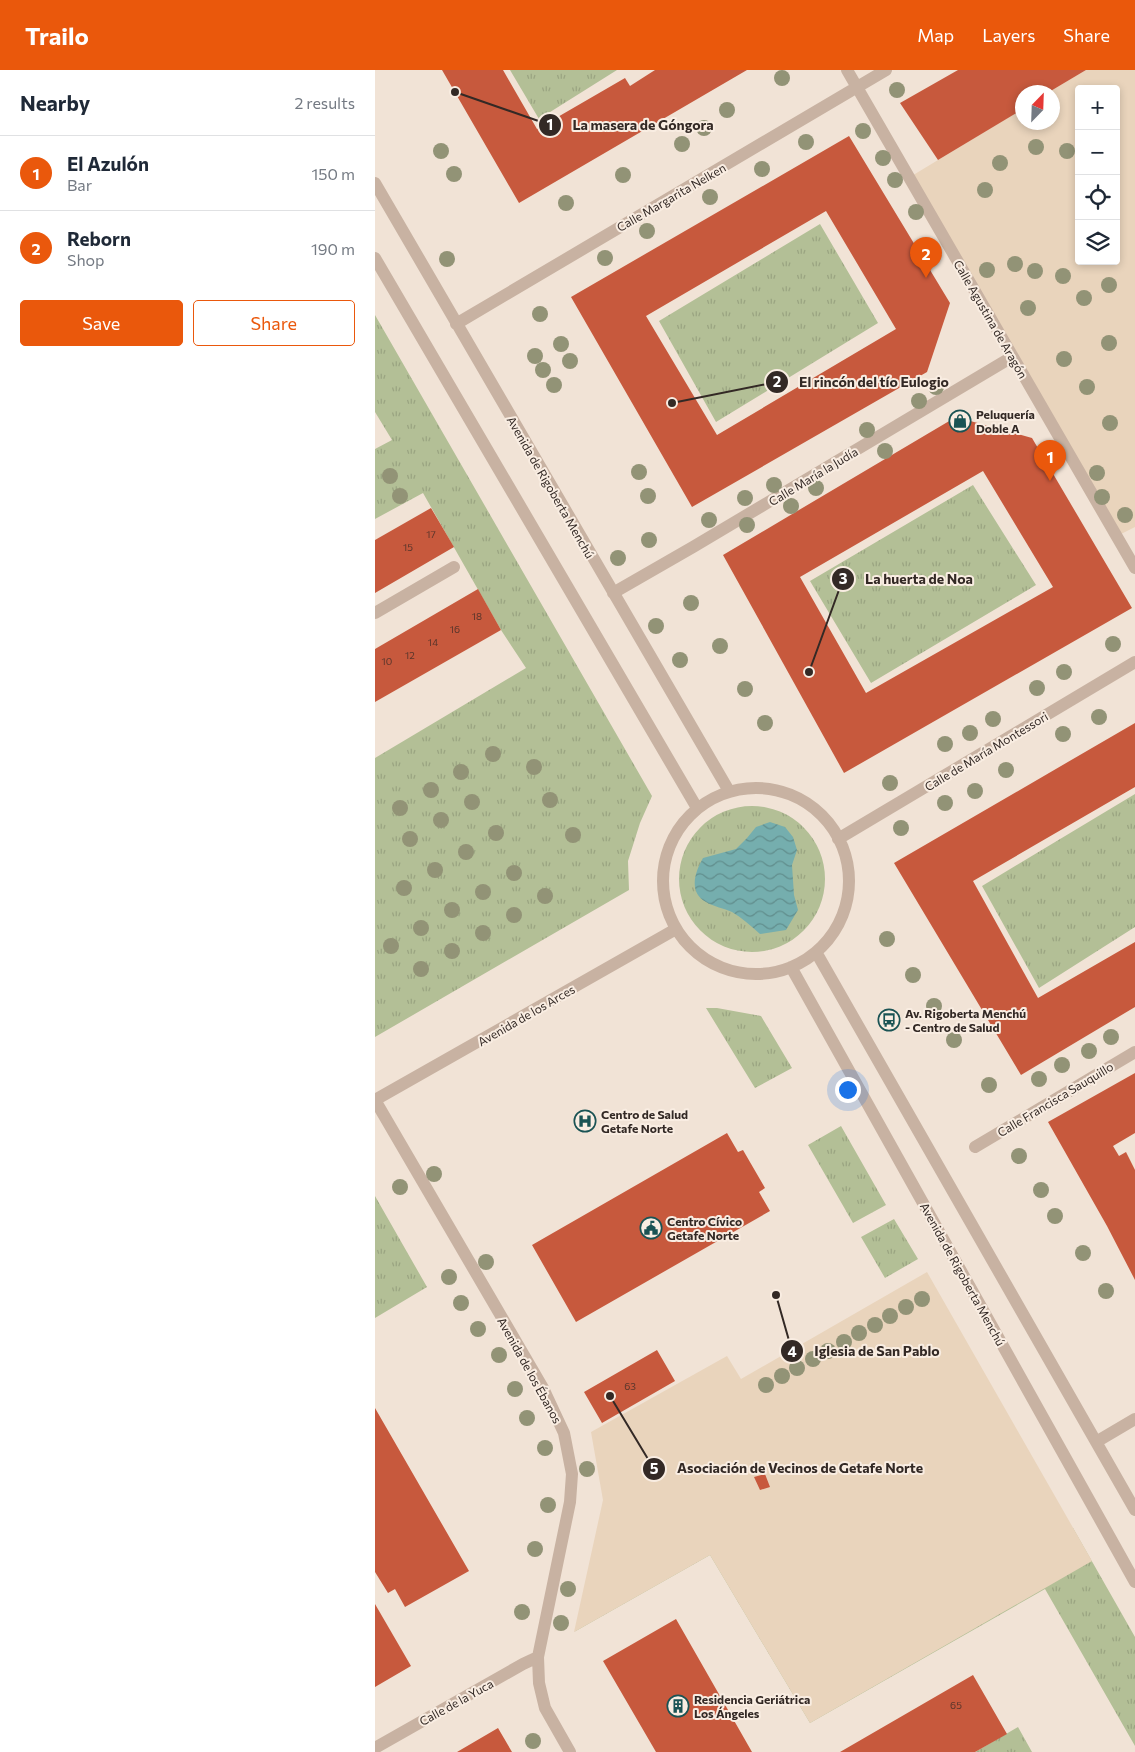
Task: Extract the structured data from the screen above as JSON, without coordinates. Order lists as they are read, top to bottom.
{
  "streets": {
    "street": [
      "Calle Margarita Nelken",
      "Calle Agustina de Aragón",
      "Calle María la Judía",
      "Avenida de Rigoberta Menchú",
      "Calle de María Montessori",
      "Avenida de los Arces",
      "Calle Francisca Sauquillo",
      "Avenida de los Ébanos",
      "Calle de la Yuca"
    ]
  },
  "crossings": [
    ["Calle Margarita Nelken", "Calle Agustina de Aragón"],
    ["Calle Margarita Nelken", "Avenida de Rigoberta Menchú"],
    ["Calle Agustina de Aragón", "Calle María la Judía"],
    ["Calle María la Judía", "Avenida de Rigoberta Menchú"],
    ["Avenida de los Arces", "Avenida de los Ébanos"],
    ["Avenida de los Ébanos", "Calle de la Yuca"]
  ],
  "places": {
    "other": [
      "La masera de Góngora",
      "El rincón del tío Eulogio",
      "La huerta de Noa",
      "Iglesia de San Pablo",
      "Asociación de Vecinos de Getafe Norte"
    ],
    "shop": ["Peluquería Doble A"],
    "bus stop": ["Av. Rigoberta Menchú - Centro de Salud"],
    "hospital": ["Centro de Salud Getafe Norte"],
    "public building": ["Centro Cívico Getafe Norte"],
    "building": ["Residencia Geriátrica Los Ángeles"]
  },
  "house_numbers": [
    "17",
    "15",
    "18",
    "16",
    "14",
    "12",
    "10",
    "63",
    "65"
  ],
  "north": "top right",
  "page": {
    "header": "Trailo",
    "nav": ["Map", "Layers", "Share"],
    "heading": ["Nearby", "2 results"],
    "map_buttons": ["+", "−"],
    "list": [
      {
        "mark": "1",
        "name": "El Azulón",
        "note": "Bar",
        "value": "150 m"
      },
      {
        "mark": "2",
        "name": "Reborn",
        "note": "Shop",
        "value": "190 m"
      }
    ],
    "pins": ["2", "1"],
    "buttons": ["Save", "Share"]
  }
}
